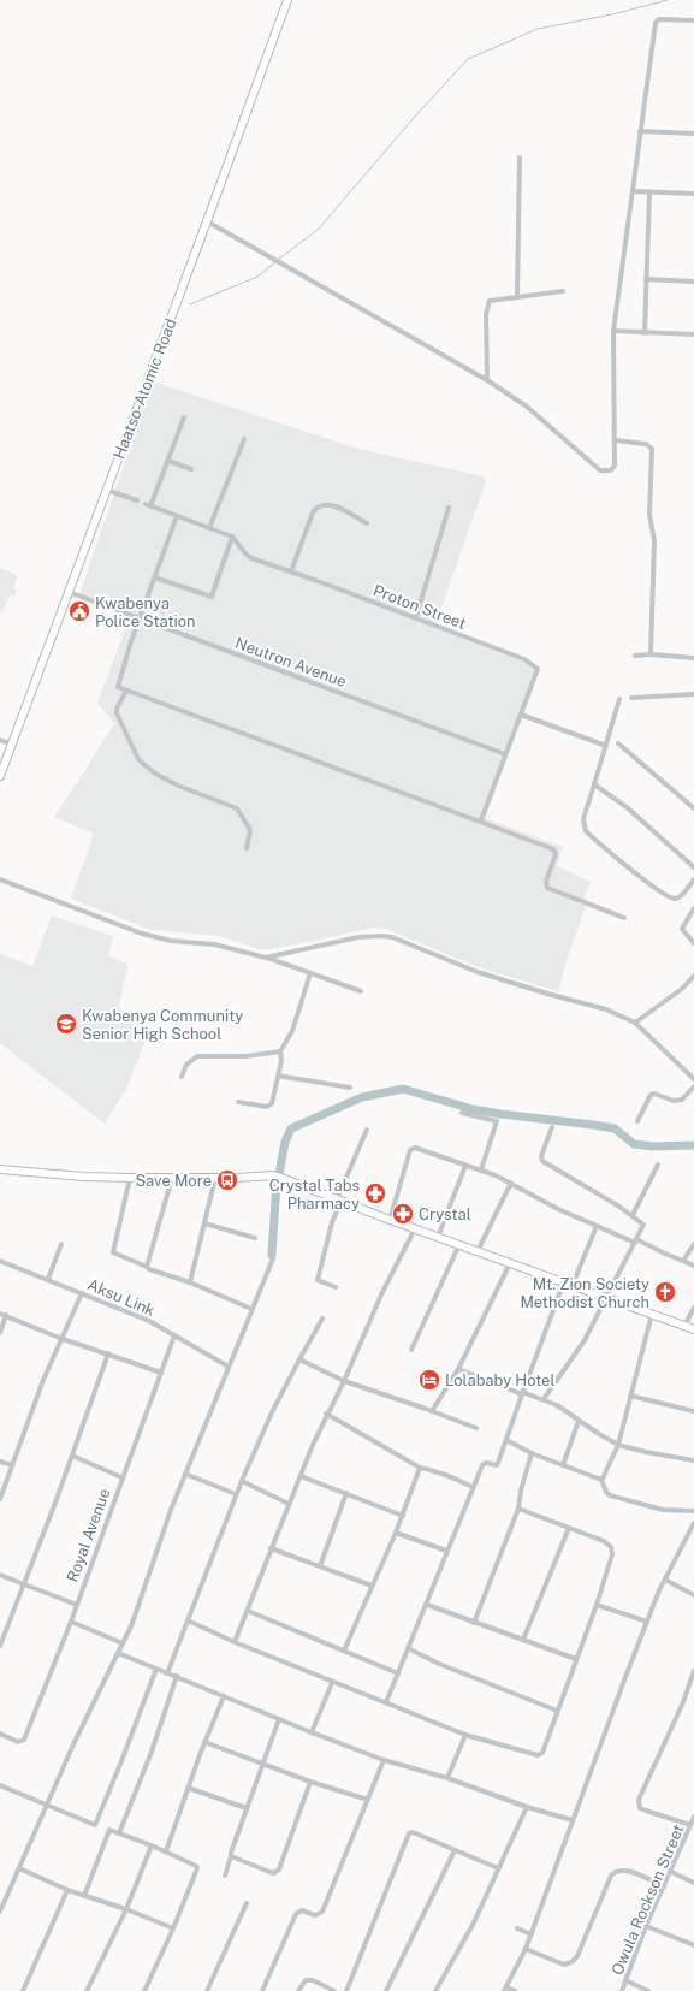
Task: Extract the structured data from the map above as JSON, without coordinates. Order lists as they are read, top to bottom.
{
  "streets": {
    "main road": ["Haatso-Atomic Road"],
    "street": [
      "Proton Street",
      "Neutron Avenue",
      "Aksu Link",
      "Royal Avenue",
      "Owula Rockson Street"
    ]
  },
  "crossings": [
    ["Haatso-Atomic Road", "Neutron Avenue"],
    ["Proton Street", "Neutron Avenue"],
    ["Aksu Link", "Royal Avenue"]
  ],
  "places": {
    "public building": ["Kwabenya Police Station"],
    "school or university": ["Kwabenya Community Senior High School"],
    "bus stop": ["Save More"],
    "pharmacy": ["Crystal Tabs Pharmacy", "Crystal"],
    "church": ["Mt. Zion Society Methodist Church"],
    "hotel": ["Lolababy Hotel"]
  }
}
